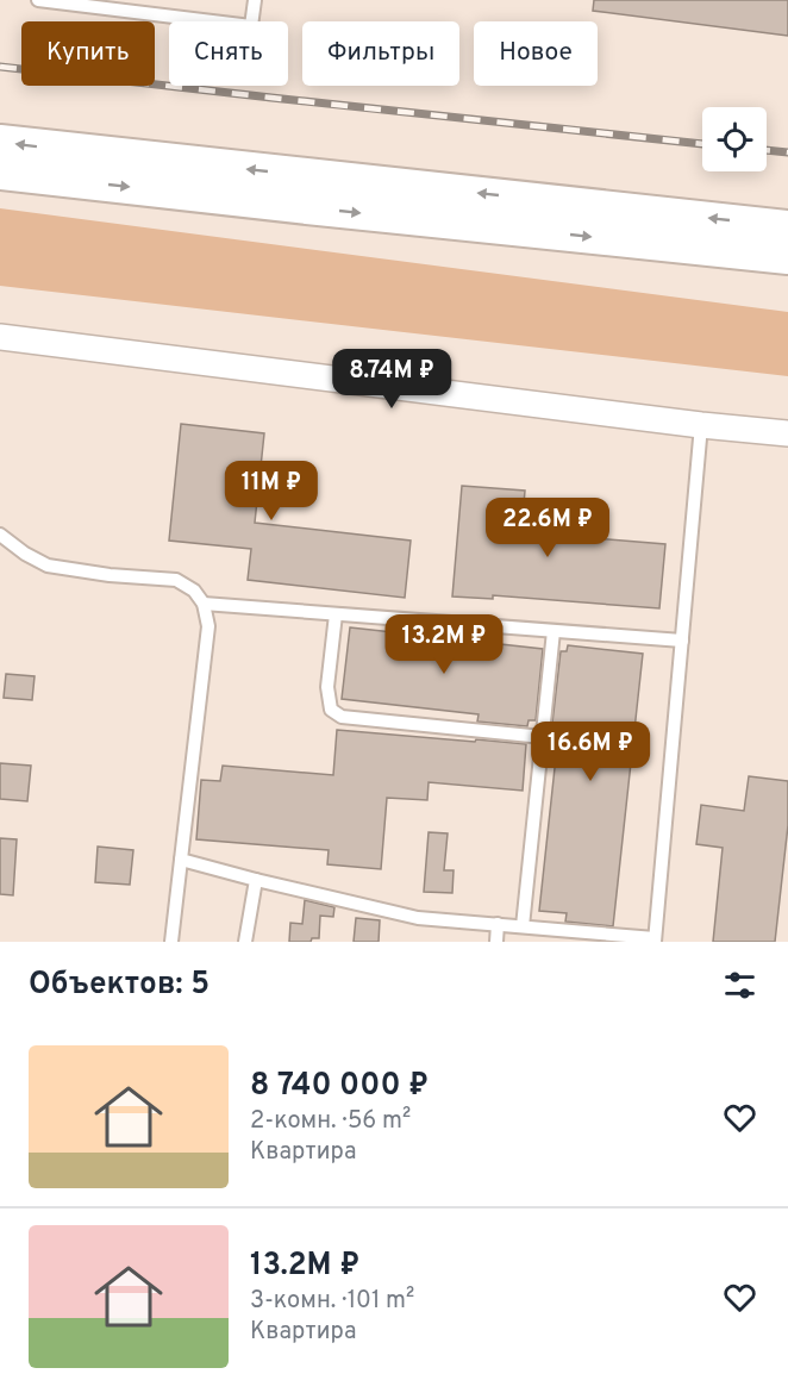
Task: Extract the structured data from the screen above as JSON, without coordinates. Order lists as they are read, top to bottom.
{
  "page": {
    "chip": [
      "Купить",
      "Снять",
      "Фильтры",
      "Новое"
    ],
    "price": [
      "8.74M ₽",
      "11M ₽",
      "22.6M ₽",
      "13.2M ₽",
      "16.6M ₽"
    ],
    "heading": "Объектов: 5",
    "list": [
      {
        "name": "8 740 000 ₽",
        "note": "2-комн. · 56 m² · Квартира"
      },
      {
        "name": "13.2M ₽",
        "note": "3-комн. · 101 m² · Квартира"
      }
    ]
  }
}
